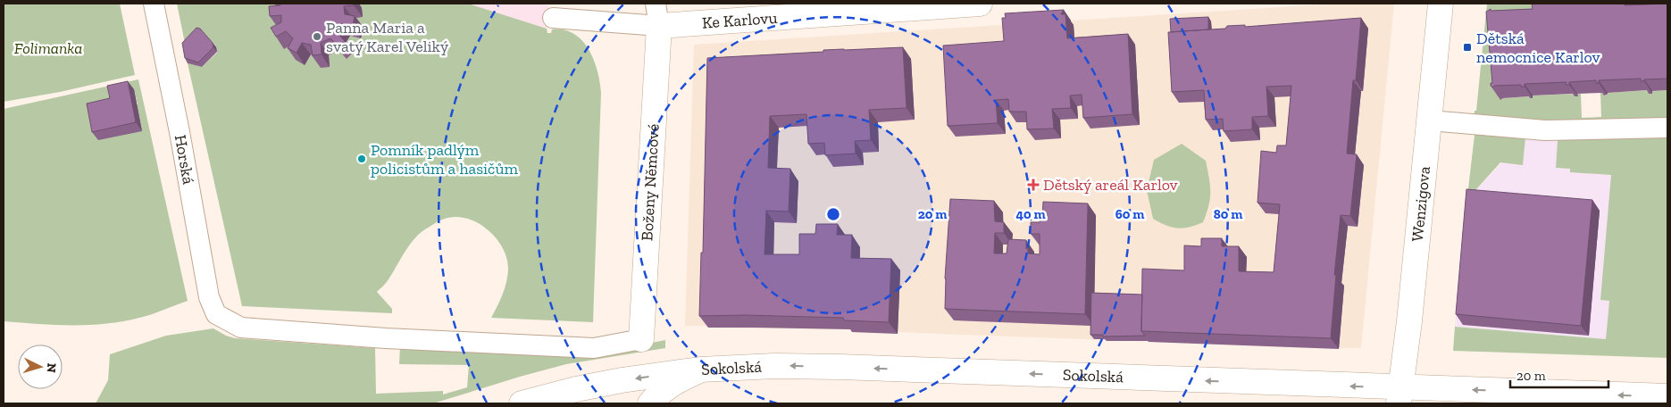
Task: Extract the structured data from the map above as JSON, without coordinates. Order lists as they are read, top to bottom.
{
  "streets": {
    "main road": [
      "Ke Karlovu",
      "Boženy Němcové",
      "Wenzigova",
      "Sokolská"
    ],
    "lane": ["Horská"]
  },
  "crossings": [
    ["Ke Karlovu", "Boženy Němcové"],
    ["Horská", "Boženy Němcové"],
    ["Wenzigova", "Sokolská"]
  ],
  "one_way": ["Sokolská"],
  "parks": ["Folimanka"],
  "places": {
    "other": ["Panna Maria a svatý Karel Veliký", "Pomník padlým policistům a hasičům"],
    "transit": ["Dětská nemocnice Karlov"],
    "health": ["Dětský areál Karlov"]
  },
  "scale_bar": "20 m",
  "north": "right",
  "rings": [
    "20 m",
    "40 m",
    "60 m",
    "80 m"
  ]
}
